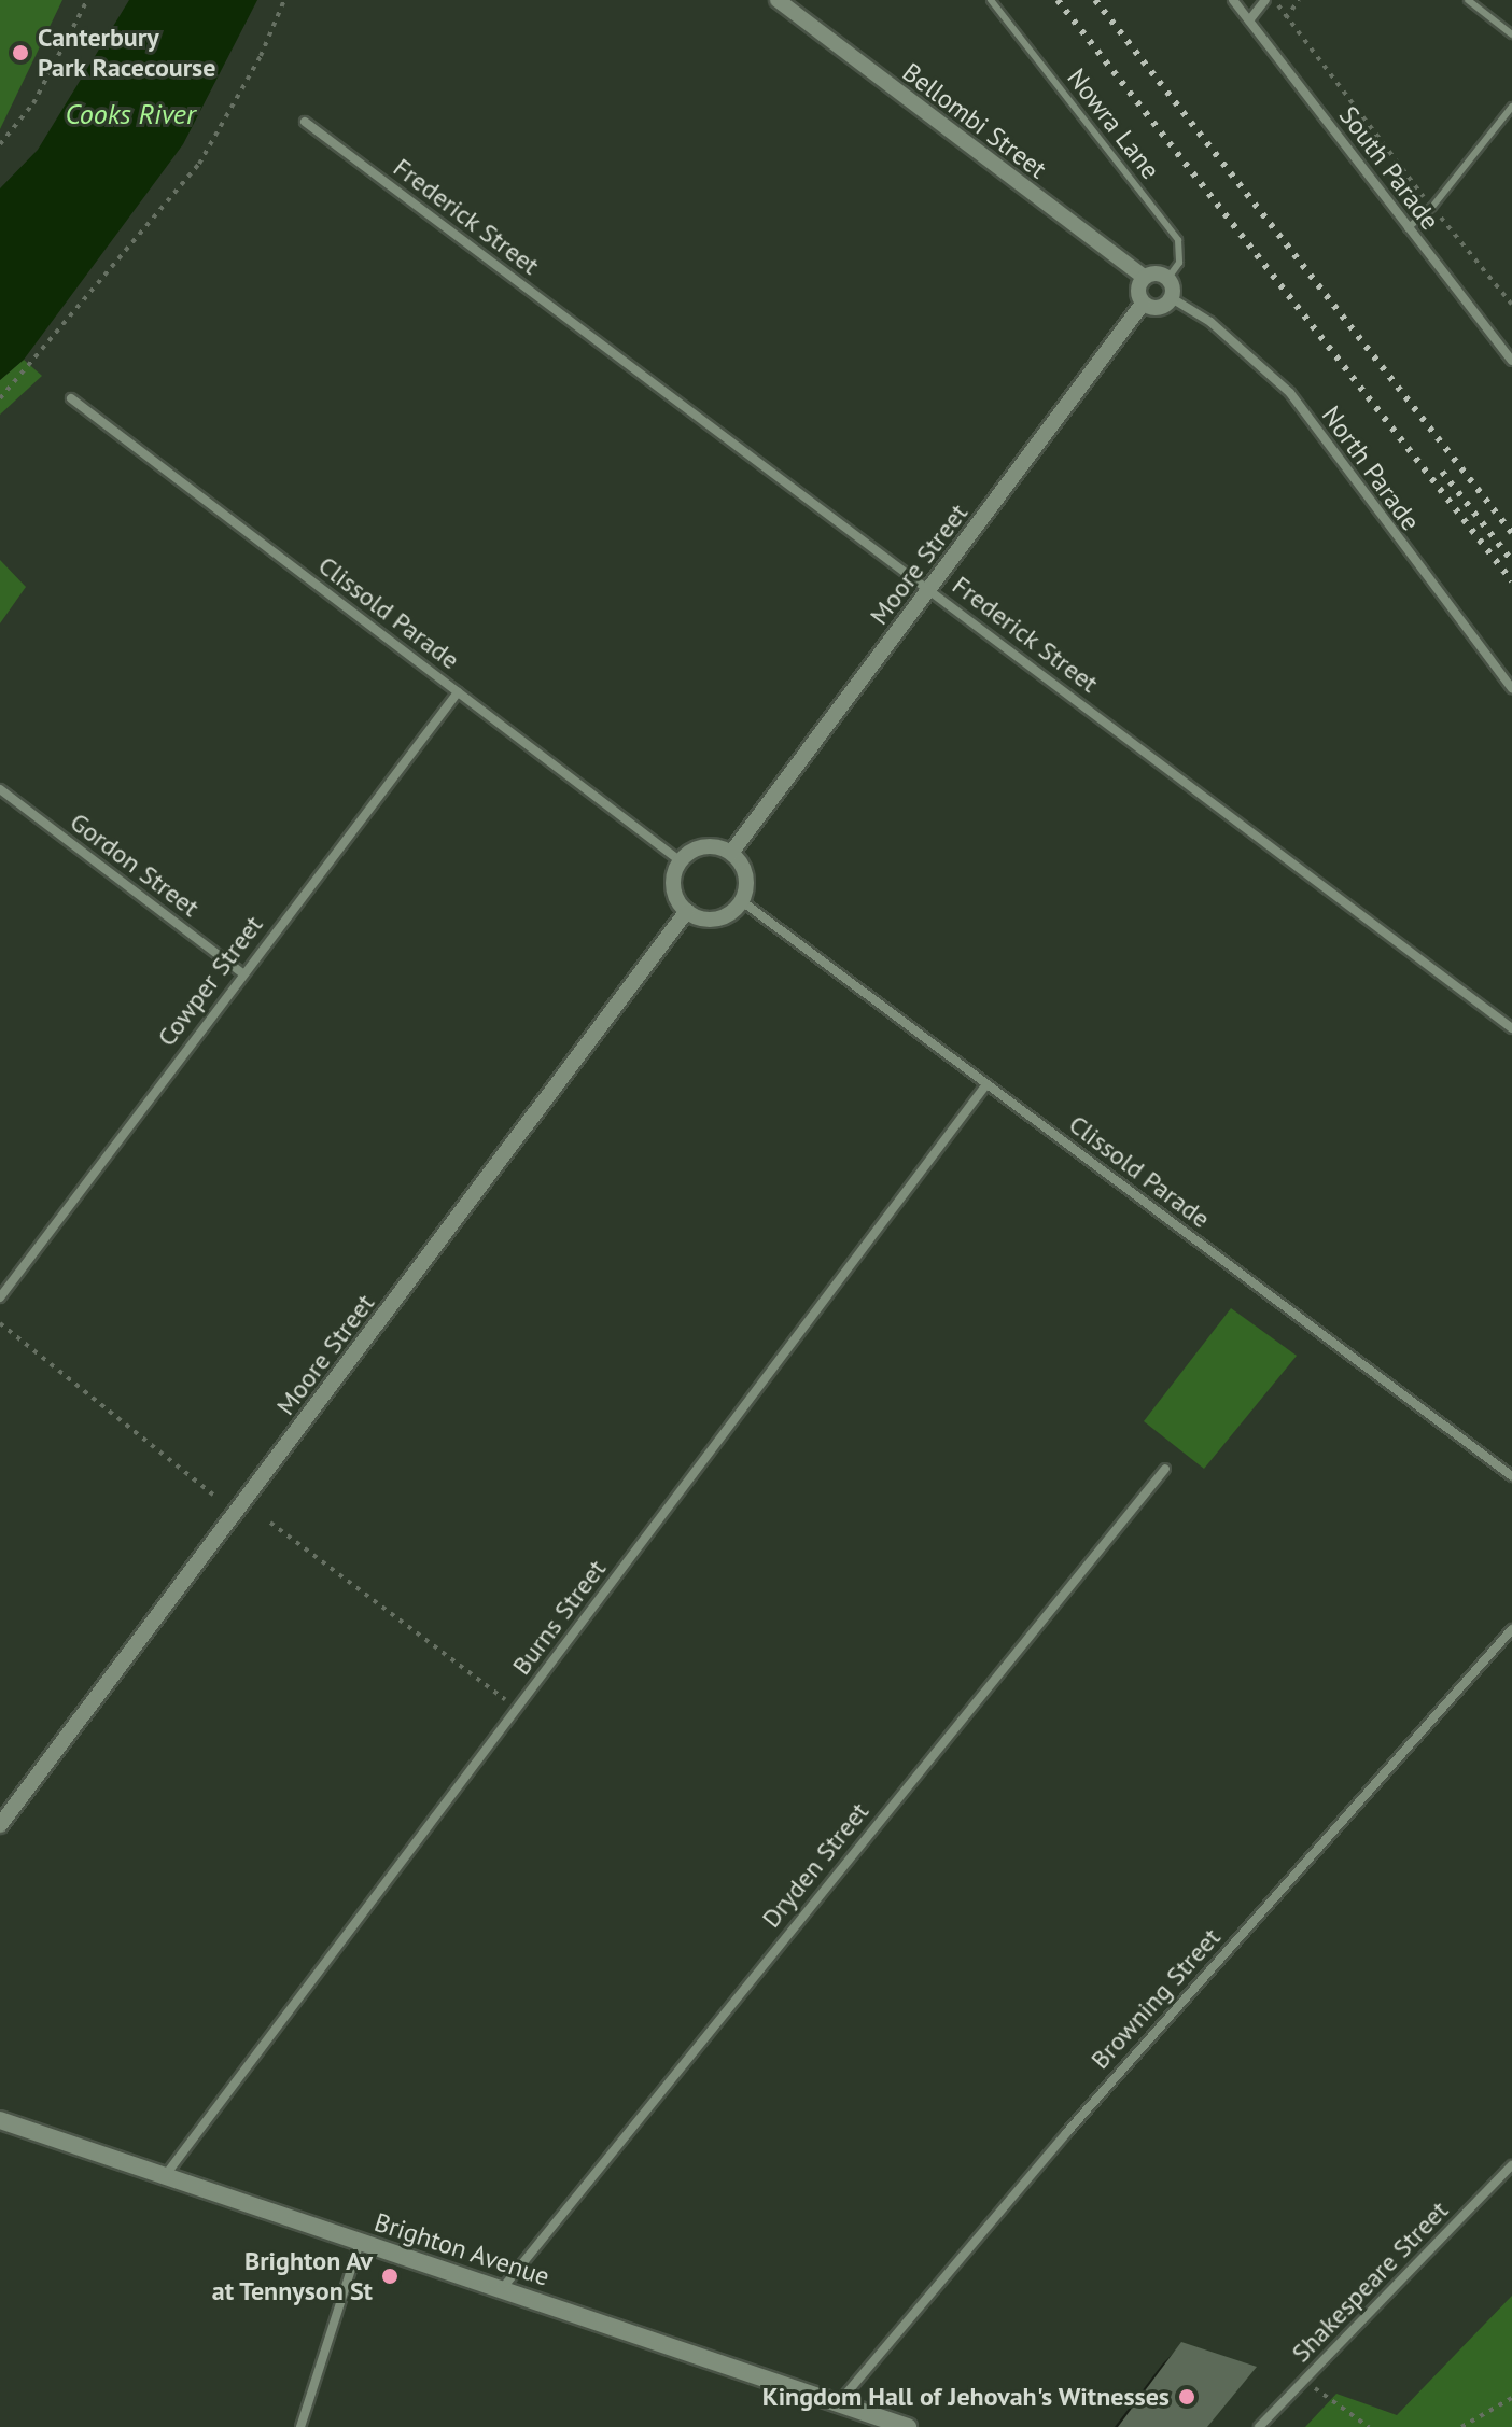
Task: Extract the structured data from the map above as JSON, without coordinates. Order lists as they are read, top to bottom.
{
  "streets": {
    "main road": ["Brighton Avenue"],
    "street": [
      "Bellombi Street",
      "South Parade",
      "Frederick Street",
      "North Parade",
      "Moore Street",
      "Clissold Parade",
      "Gordon Street",
      "Cowper Street",
      "Burns Street",
      "Dryden Street",
      "Browning Street",
      "Shakespeare Street"
    ],
    "lane": ["Nowra Lane"]
  },
  "crossings": [
    ["Bellombi Street", "Nowra Lane"],
    ["Bellombi Street", "North Parade"],
    ["Bellombi Street", "Moore Street"],
    ["Nowra Lane", "North Parade"],
    ["Nowra Lane", "Moore Street"],
    ["Frederick Street", "Moore Street"],
    ["North Parade", "Moore Street"],
    ["Moore Street", "Clissold Parade"],
    ["Clissold Parade", "Cowper Street"],
    ["Clissold Parade", "Burns Street"],
    ["Gordon Street", "Cowper Street"],
    ["Burns Street", "Brighton Avenue"],
    ["Dryden Street", "Brighton Avenue"],
    ["Browning Street", "Brighton Avenue"]
  ],
  "water": ["Cooks River"],
  "places": ["Canterbury Park Racecourse", "Brighton Av at Tennyson St", "Kingdom Hall of Jehovah's Witnesses"]
}
